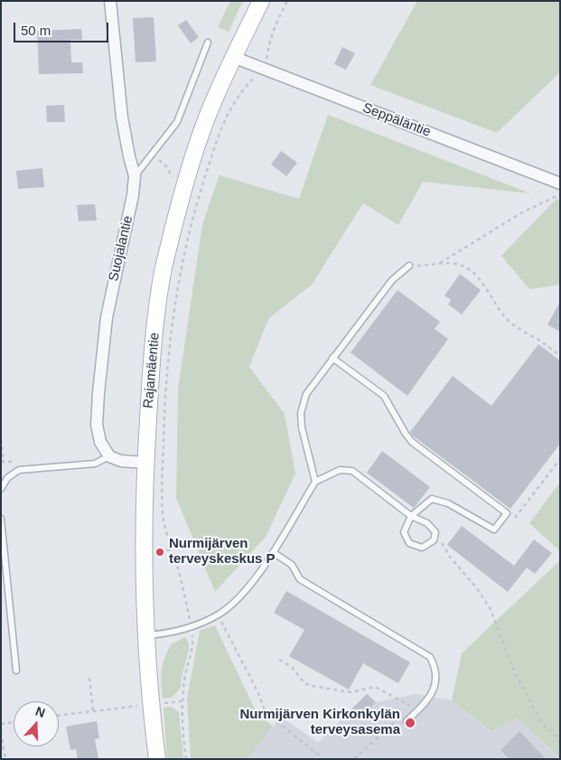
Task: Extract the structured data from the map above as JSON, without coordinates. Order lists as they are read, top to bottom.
{
  "streets": {
    "main road": ["Rajamäentie"],
    "street": ["Seppäläntie", "Suojalantie"]
  },
  "crossings": [
    ["Seppäläntie", "Rajamäentie"]
  ],
  "places": ["Nurmijärven terveyskeskus P", "Nurmijärven Kirkonkylän terveysasema"],
  "scale_bar": "50 m",
  "north": "top"
}
